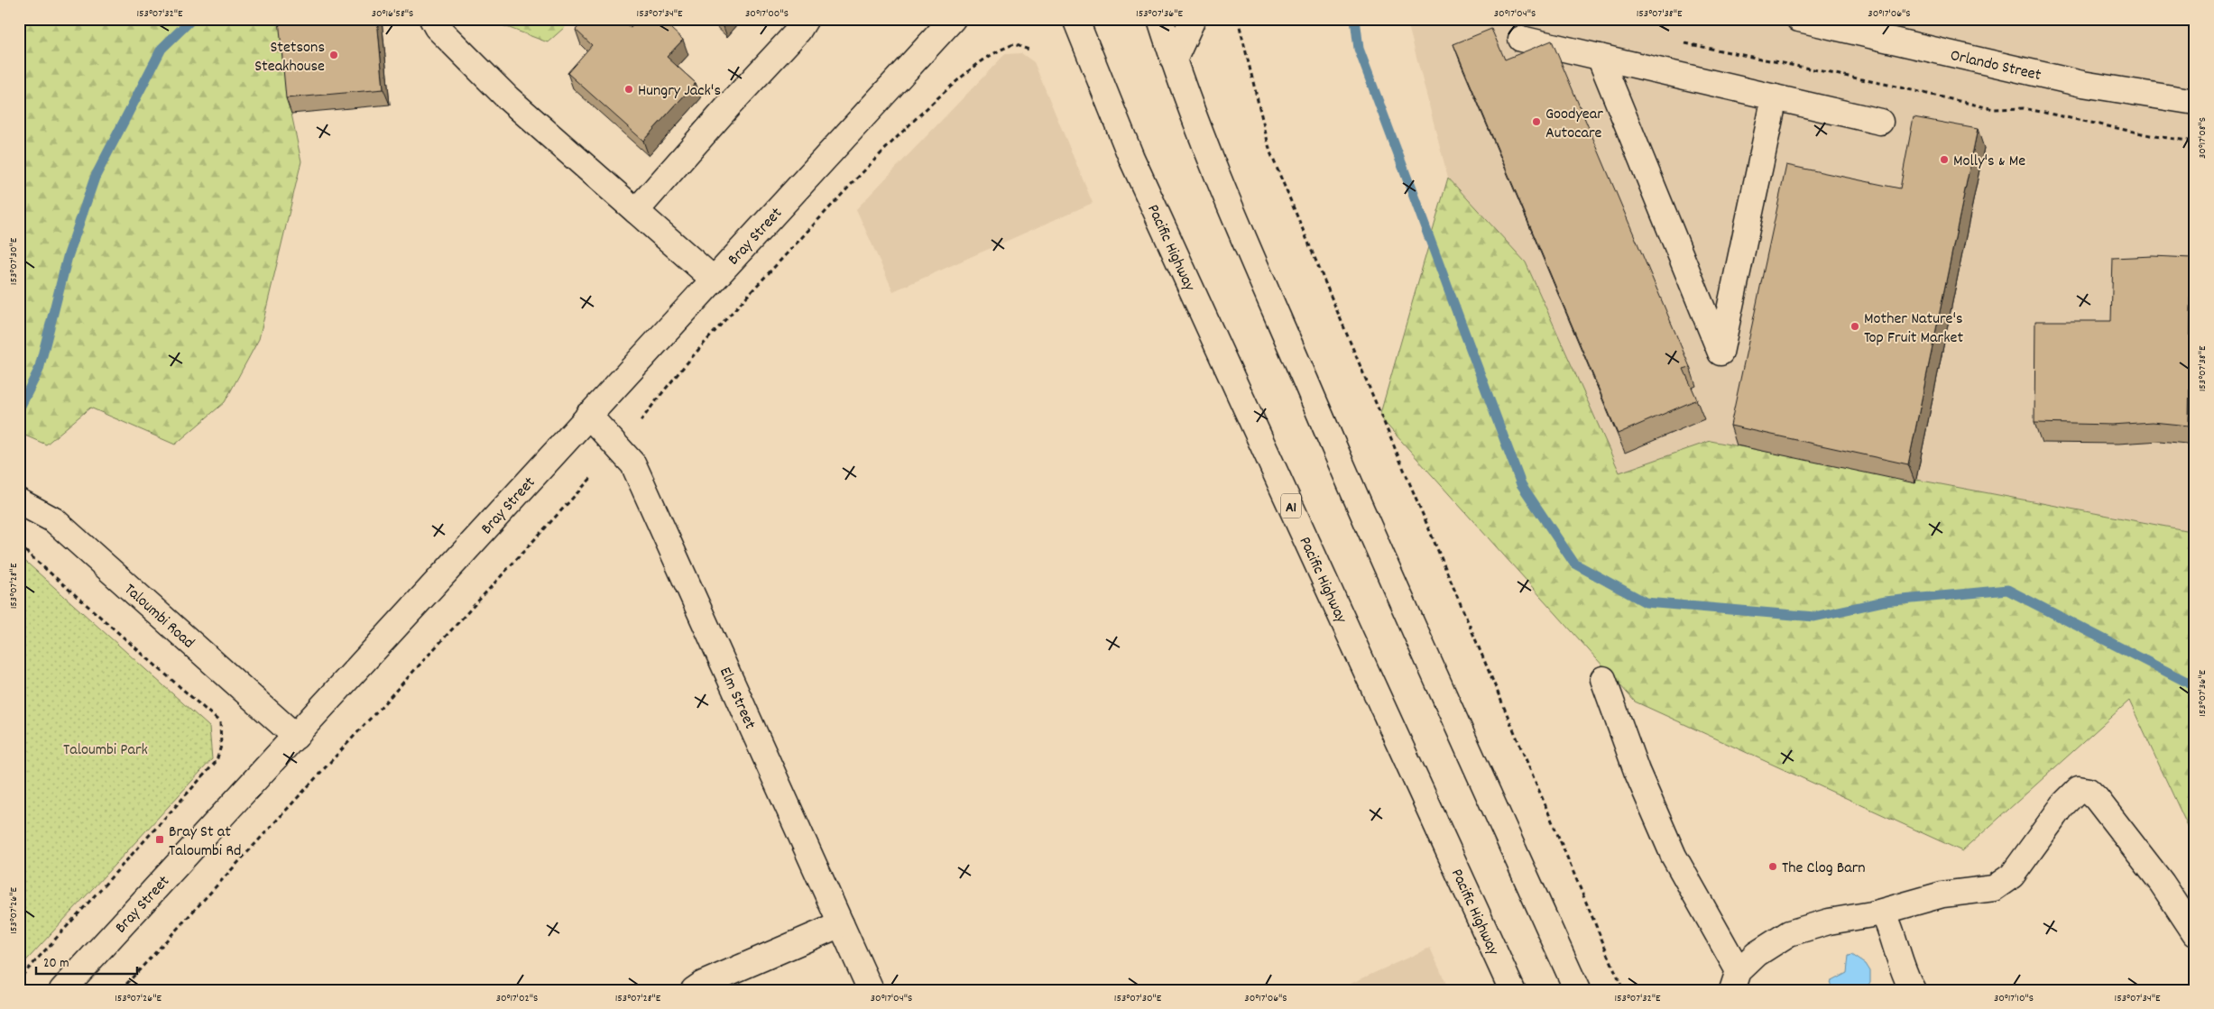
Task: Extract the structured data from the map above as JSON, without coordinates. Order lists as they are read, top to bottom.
{
  "streets": {
    "main road": [
      "Orlando Street",
      "Bray Street",
      "Pacific Highway",
      "A1",
      "Taloumbi Road",
      "Elm Street"
    ]
  },
  "crossings": [
    ["Bray Street", "Taloumbi Road"],
    ["Bray Street", "Elm Street"]
  ],
  "parks": ["Taloumbi Park"],
  "places": {
    "other": [
      "Stetsons Steakhouse",
      "Hungry Jack's",
      "Goodyear Autocare",
      "Molly's & Me",
      "Mother Nature's Top Fruit Market",
      "The Clog Barn"
    ],
    "transit": ["Bray St at Taloumbi Rd"]
  },
  "scale_bar": "20 m",
  "coordinates": [
    "153°07'32\"E",
    "30°16'58\"S",
    "153°07'34\"E",
    "30°17'00\"S",
    "153°07'36\"E",
    "30°17'04\"S",
    "153°07'38\"E",
    "30°17'06\"S",
    "30°17'08\"S",
    "153°07'30\"E",
    "153°07'28\"E",
    "153°07'26\"E",
    "30°17'02\"S",
    "30°17'10\"S"
  ]
}
